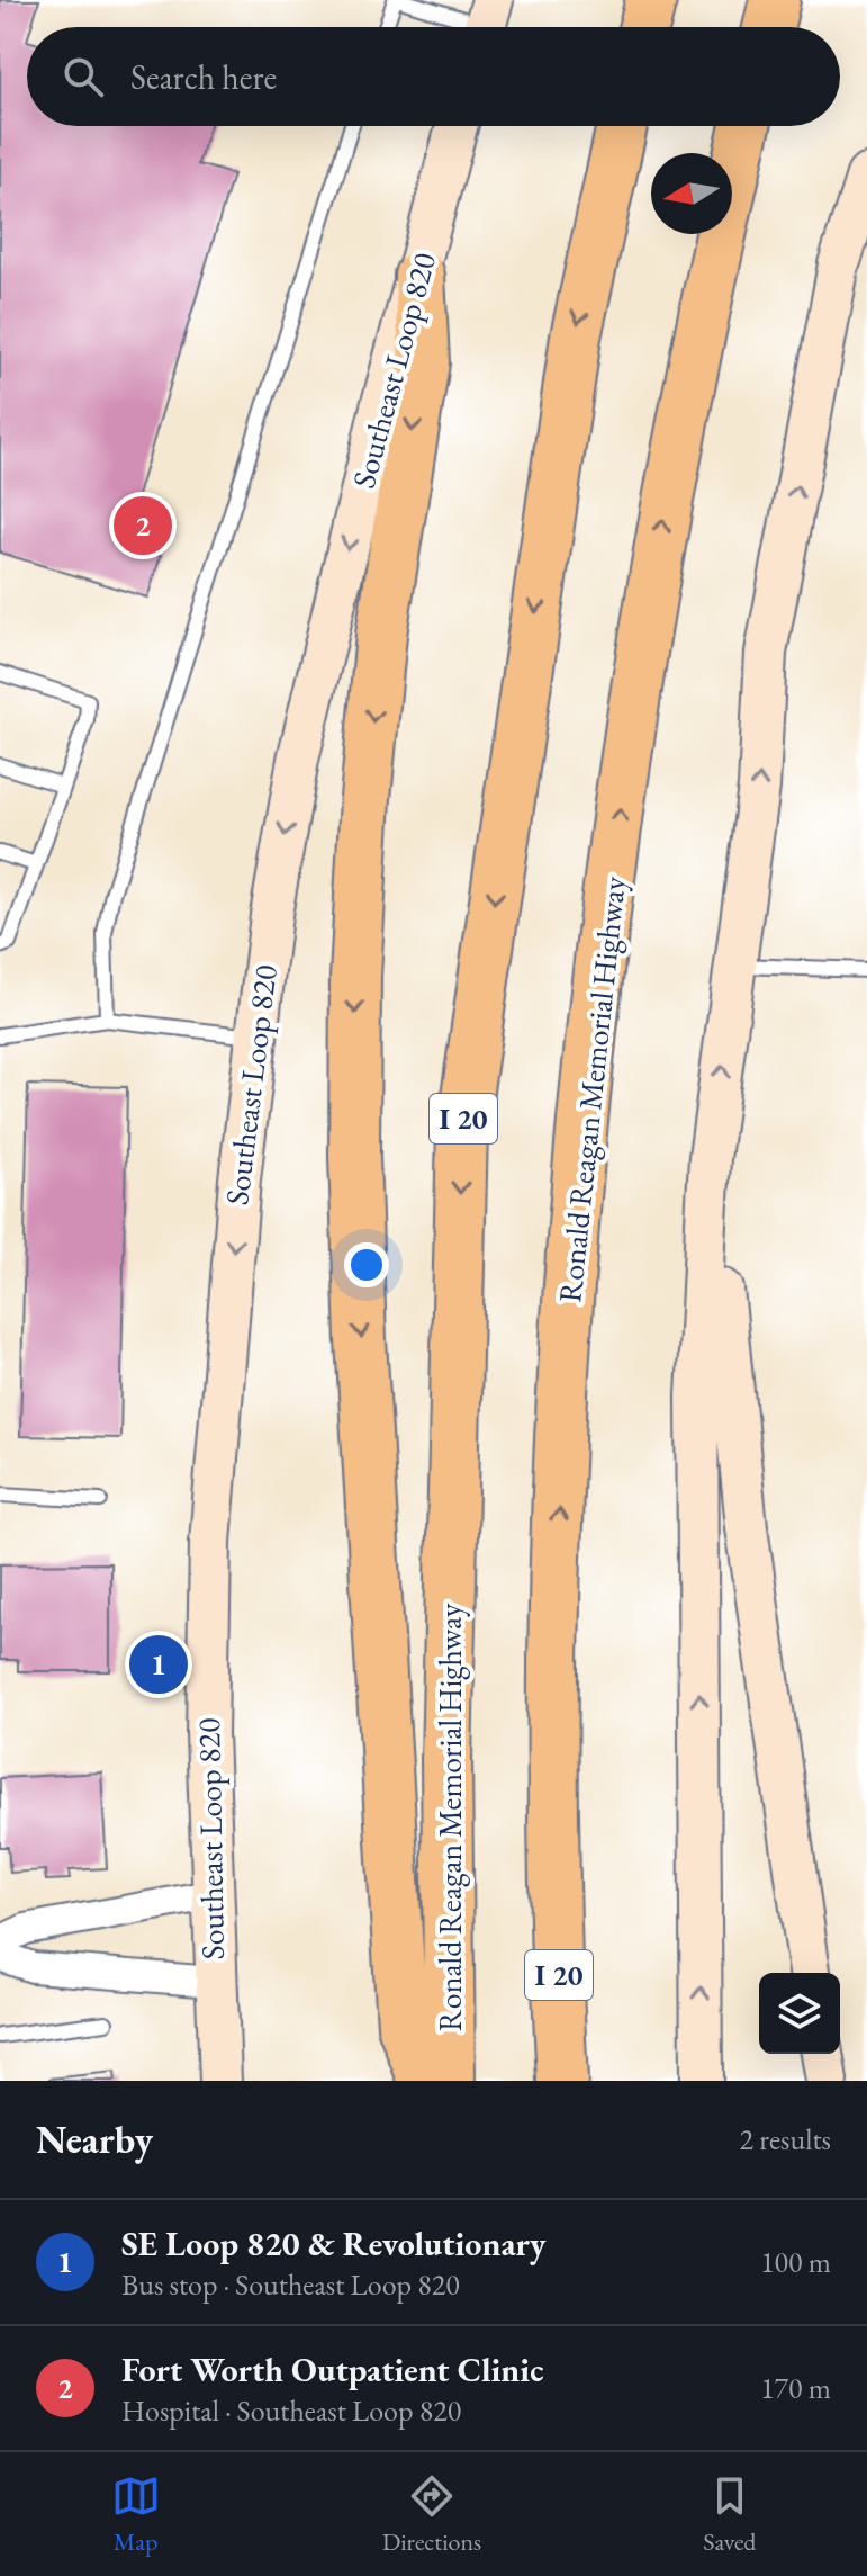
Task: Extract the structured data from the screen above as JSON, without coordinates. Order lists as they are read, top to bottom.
{
  "streets": {
    "highway": ["Ronald Reagan Memorial Highway", "I 20"],
    "main road": ["Southeast Loop 820"]
  },
  "one_way": ["Southeast Loop 820"],
  "north": "left",
  "page": {
    "search": "Search here",
    "pins": ["2", "1"],
    "heading": ["Nearby", "2 results"],
    "list": [
      {
        "mark": "1",
        "name": "SE Loop 820 & Revolutionary",
        "note": "Bus stop · Southeast Loop 820",
        "value": "100 m"
      },
      {
        "mark": "2",
        "name": "Fort Worth Outpatient Clinic",
        "note": "Hospital · Southeast Loop 820",
        "value": "170 m"
      }
    ],
    "nav": ["Map", "Directions", "Saved"]
  }
}
